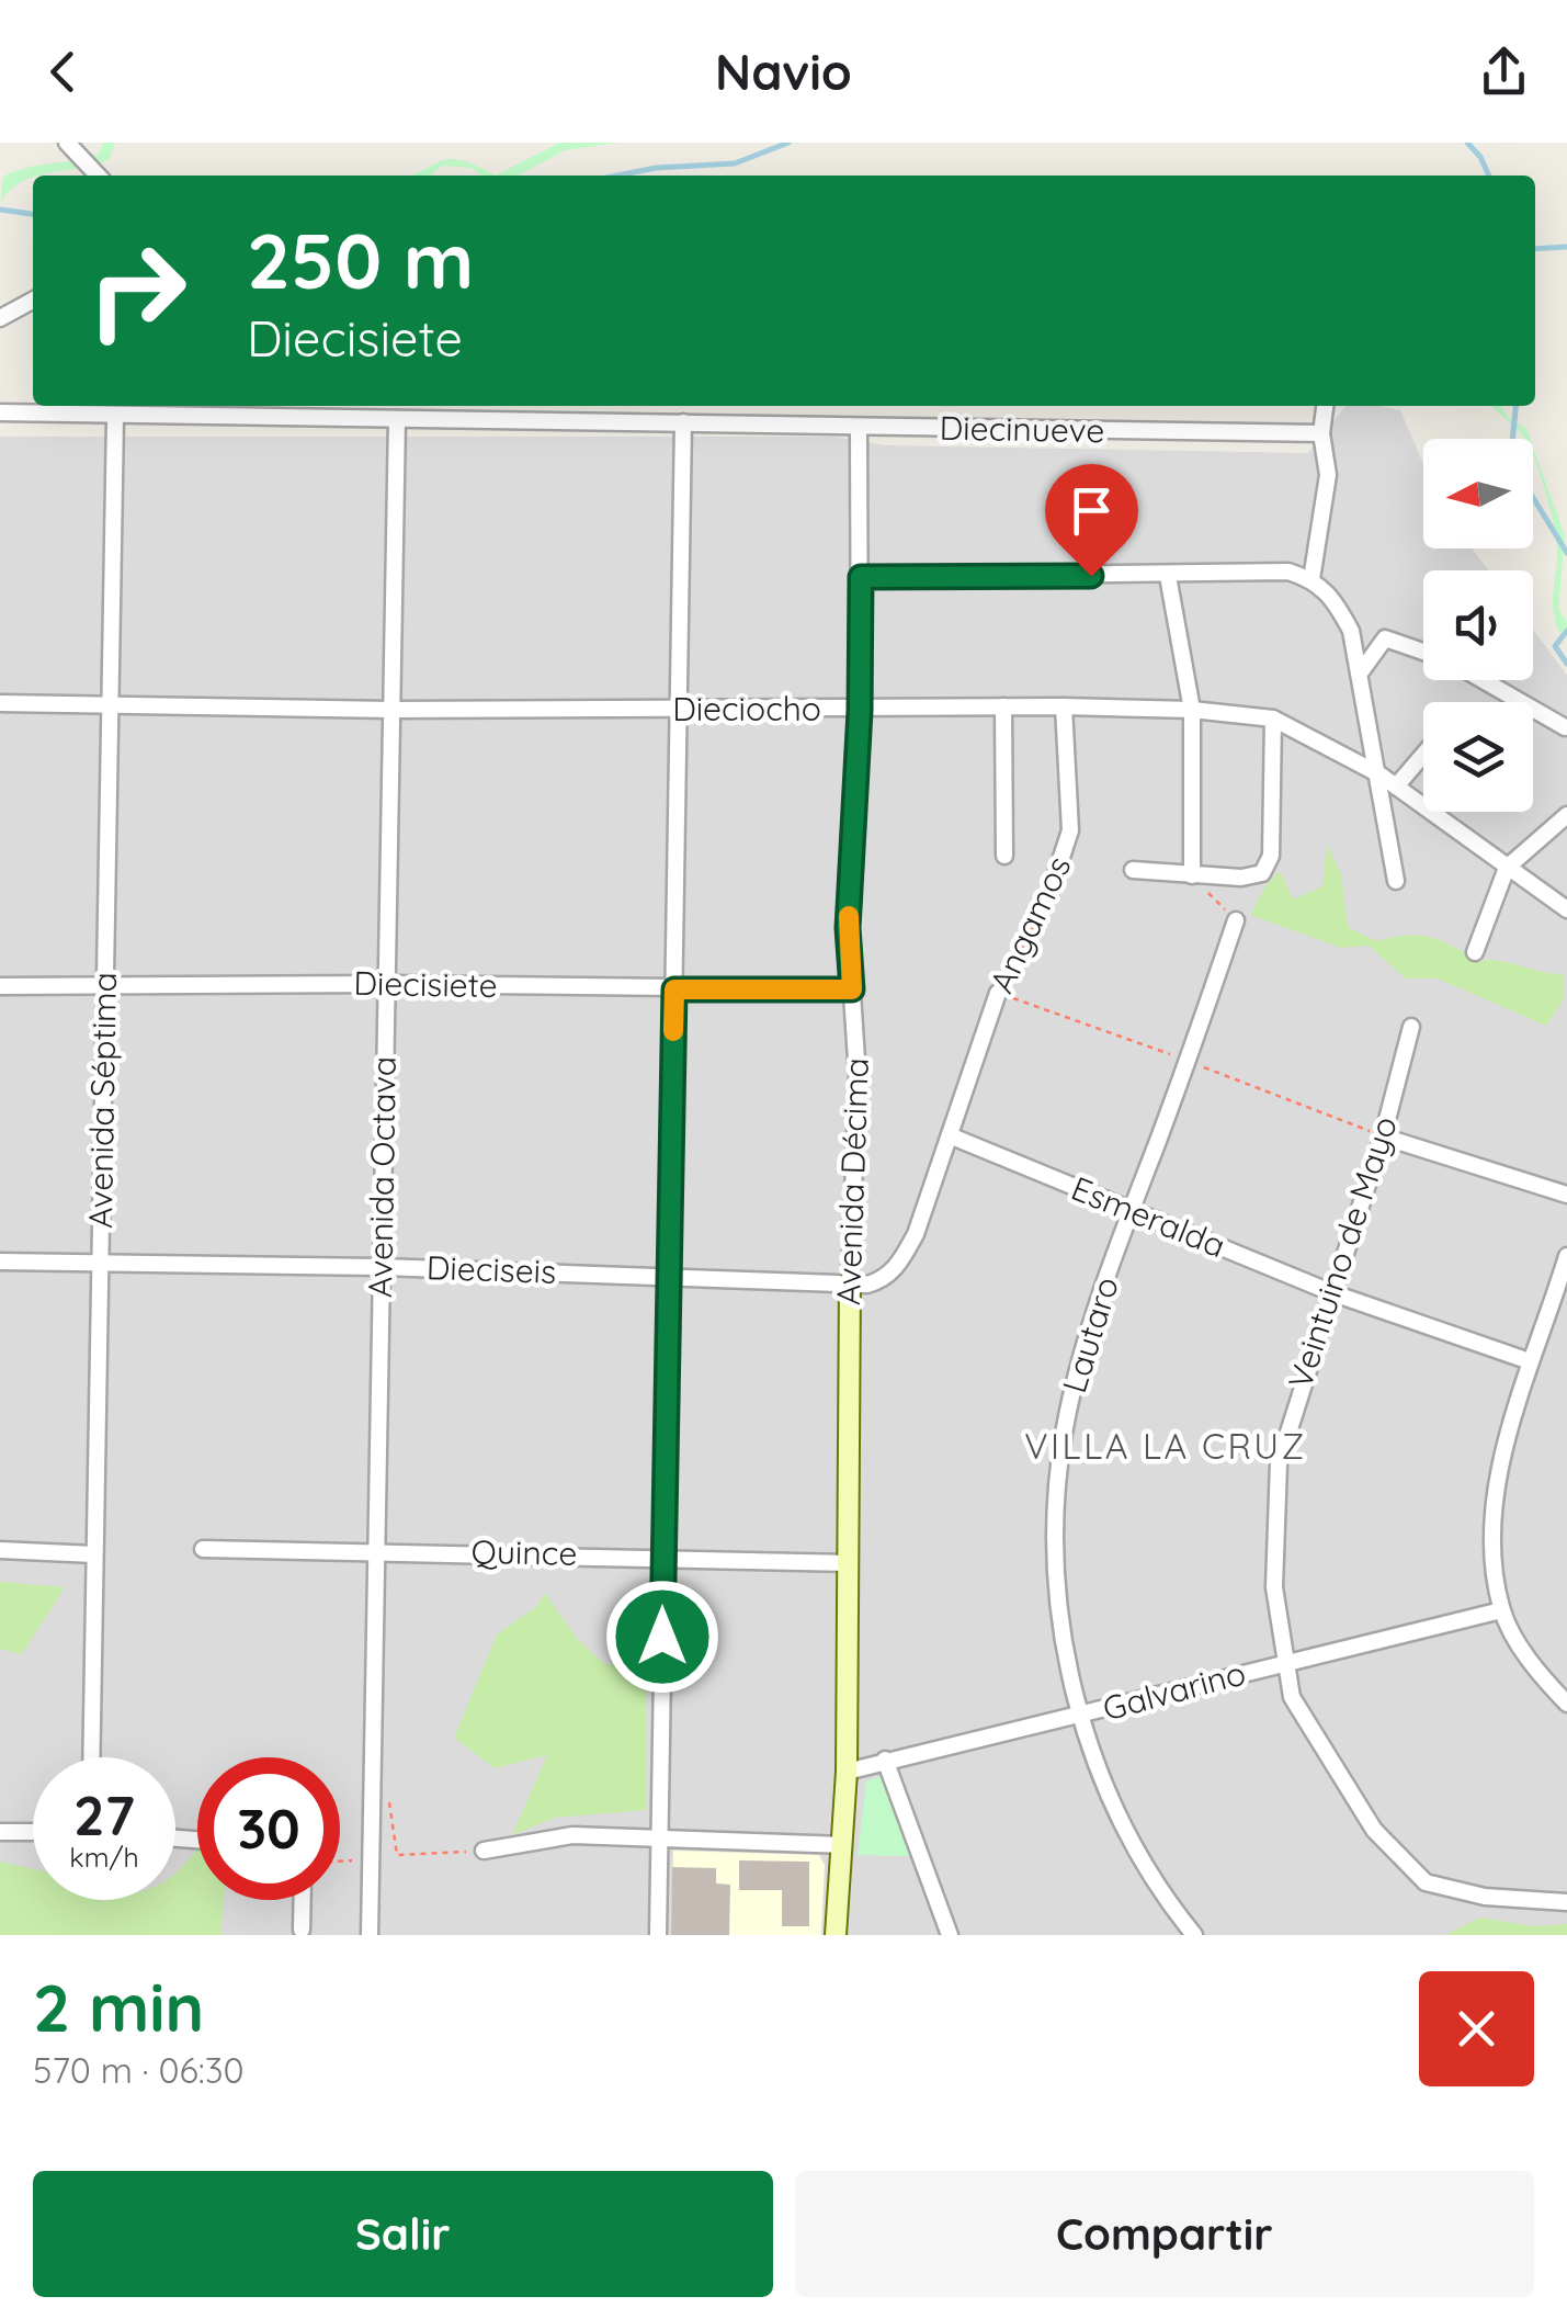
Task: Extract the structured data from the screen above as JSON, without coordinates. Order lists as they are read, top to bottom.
{
  "streets": {
    "street": [
      "Diecinueve",
      "Dieciocho",
      "Angamos",
      "Diecisiete",
      "Avenida Séptima",
      "Avenida Octava",
      "Avenida Décima",
      "Esmeralda",
      "Veintuino de Mayo",
      "Dieciseis",
      "Lautaro",
      "Quince",
      "Galvarino"
    ]
  },
  "crossings": [
    ["Diecinueve", "Avenida Séptima"],
    ["Diecinueve", "Avenida Octava"],
    ["Diecinueve", "Avenida Décima"],
    ["Dieciocho", "Angamos"],
    ["Dieciocho", "Avenida Séptima"],
    ["Dieciocho", "Avenida Octava"],
    ["Dieciocho", "Avenida Décima"],
    ["Angamos", "Esmeralda"],
    ["Diecisiete", "Avenida Séptima"],
    ["Diecisiete", "Avenida Octava"],
    ["Diecisiete", "Avenida Décima"],
    ["Avenida Séptima", "Dieciseis"],
    ["Avenida Octava", "Dieciseis"],
    ["Avenida Octava", "Quince"],
    ["Avenida Décima", "Dieciseis"],
    ["Avenida Décima", "Quince"],
    ["Avenida Décima", "Galvarino"],
    ["Esmeralda", "Veintuino de Mayo"],
    ["Esmeralda", "Lautaro"],
    ["Veintuino de Mayo", "Galvarino"],
    ["Lautaro", "Galvarino"]
  ],
  "districts": ["VILLA LA CRUZ"],
  "north": "left",
  "page": {
    "header": "Navio",
    "turn": ["250 m", "Diecisiete"],
    "speed": "27 km/h",
    "limit": "30",
    "heading": ["2 min", "570 m · 06:30"],
    "buttons": ["Salir", "Compartir"]
  }
}
